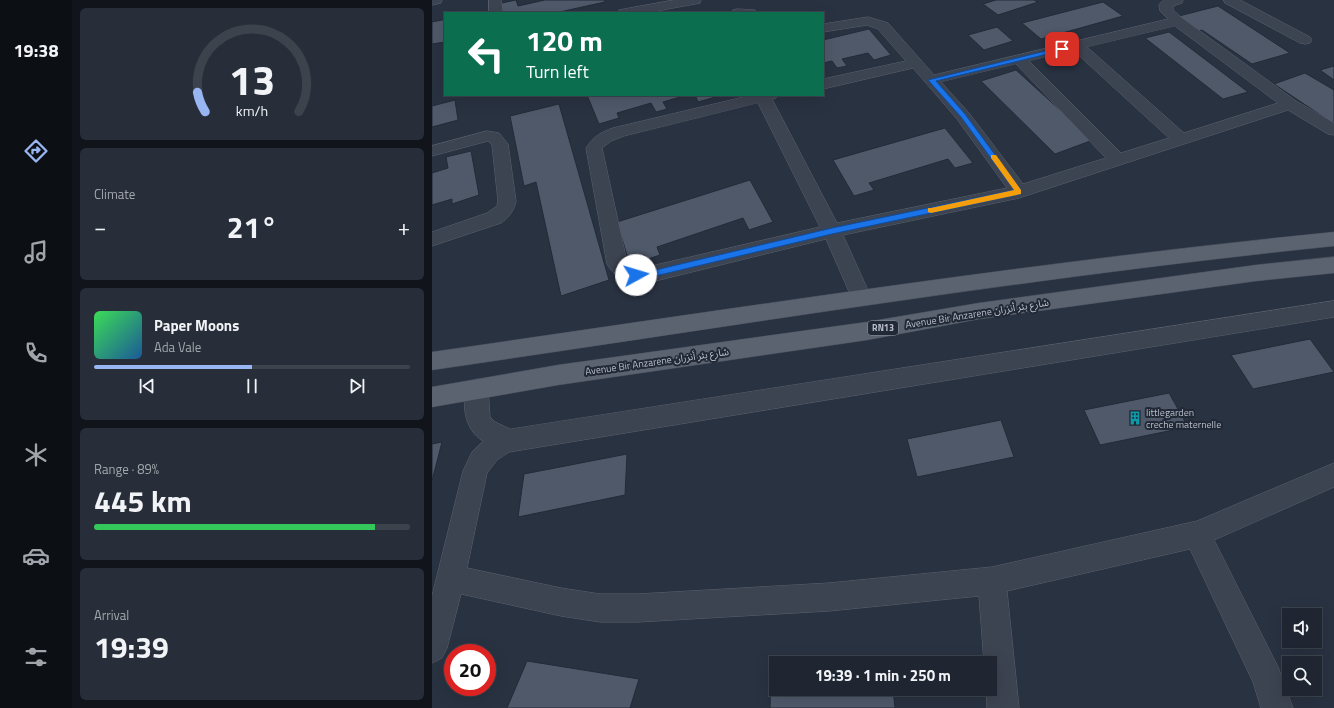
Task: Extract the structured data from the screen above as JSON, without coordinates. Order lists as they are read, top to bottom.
{
  "streets": {
    "main road": ["Avenue Bir Anzarene شارع بئر أنزران", "RN13"]
  },
  "places": {
    "building": ["littlegarden creche maternelle"]
  },
  "page": {
    "tabs": "19:38",
    "turn": ["120 m", "Turn left"],
    "tile": [
      "Climate",
      ["Range · 89%", "445 km"],
      ["Arrival", "19:39"]
    ],
    "heat": ["−", "21°", "+"],
    "song": ["Paper Moons", "Ada Vale"],
    "limit": "20",
    "trip": "19:39 · 1 min · 250 m",
    "gauge": ["13", "km/h"]
  }
}
